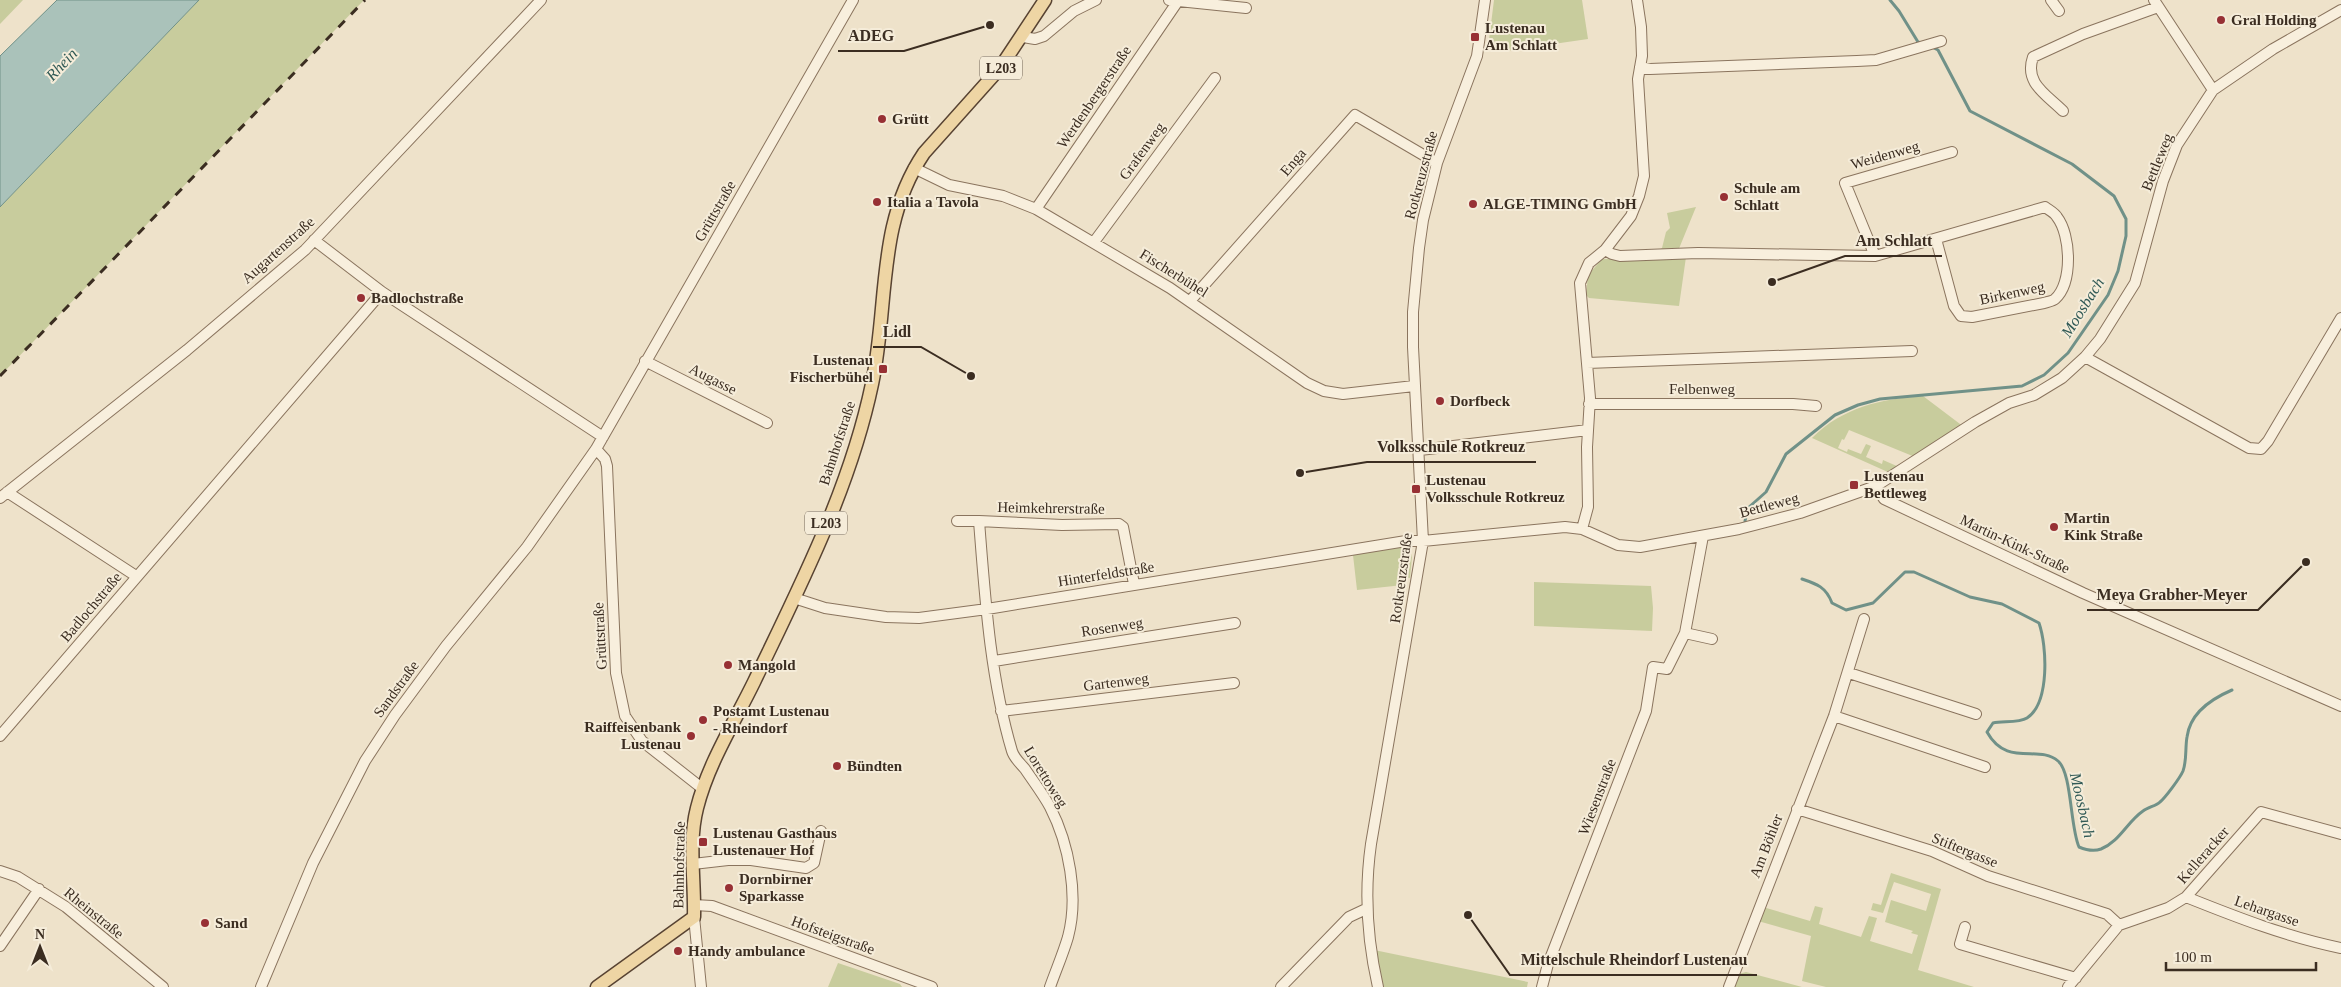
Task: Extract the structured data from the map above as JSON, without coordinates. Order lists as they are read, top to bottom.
{
  "streets": {
    "main road": ["L203", "Bahnhofstraße"],
    "street": [
      "Werdenbergerstraße",
      "Grafenweg",
      "Weidenweg",
      "Enga",
      "Bettleweg",
      "Rotkreuzstraße",
      "Grüttstraße",
      "Augartenstraße",
      "Fischerbühel",
      "Birkenweg",
      "Augasse",
      "Felbenweg",
      "Heimkehrerstraße",
      "Martin-Kink-Straße",
      "Hinterfeldstraße",
      "Badlochstraße",
      "Rosenweg",
      "Gartenweg",
      "Sandstraße",
      "Lorettoweg",
      "Wiesenstraße",
      "Am Böhler",
      "Stiftergasse",
      "Kelleracker",
      "Lehargasse",
      "Rheinstraße",
      "Hofsteigstraße"
    ]
  },
  "crossings": [
    ["Werdenbergerstraße", "Fischerbühel"],
    ["Grafenweg", "Fischerbühel"],
    ["Weidenweg", "Birkenweg"],
    ["Enga", "Rotkreuzstraße"],
    ["Enga", "Fischerbühel"],
    ["Bettleweg", "Rotkreuzstraße"],
    ["Bettleweg", "Martin-Kink-Straße"],
    ["Bettleweg", "Hinterfeldstraße"],
    ["Bettleweg", "Wiesenstraße"],
    ["Rotkreuzstraße", "Fischerbühel"],
    ["Rotkreuzstraße", "Hinterfeldstraße"],
    ["Grüttstraße", "Augasse"],
    ["Grüttstraße", "Bahnhofstraße"],
    ["Grüttstraße", "Sandstraße"],
    ["Augartenstraße", "Badlochstraße"],
    ["Fischerbühel", "Bahnhofstraße"],
    ["Bahnhofstraße", "Hinterfeldstraße"],
    ["Bahnhofstraße", "Hofsteigstraße"],
    ["Heimkehrerstraße", "Hinterfeldstraße"],
    ["Heimkehrerstraße", "Lorettoweg"],
    ["Hinterfeldstraße", "Lorettoweg"],
    ["Rosenweg", "Lorettoweg"],
    ["Gartenweg", "Lorettoweg"],
    ["Am Böhler", "Stiftergasse"],
    ["Stiftergasse", "Kelleracker"],
    ["Kelleracker", "Lehargasse"]
  ],
  "water": ["Rhein", "Moosbach"],
  "places": {
    "other": [
      "Gral Holding",
      "ADEG",
      "Grütt",
      "Schule am Schlatt",
      "Italia a Tavola",
      "ALGE-TIMING GmbH",
      "Am Schlatt",
      "Badlochstraße",
      "Lidl",
      "Dorfbeck",
      "Volksschule Rotkreuz",
      "Martin Kink Straße",
      "Meya Grabher-Meyer",
      "Mangold",
      "Postamt Lustenau - Rheindorf",
      "Raiffeisenbank Lustenau",
      "Bündten",
      "Dornbirner Sparkasse",
      "Mittelschule Rheindorf Lustenau",
      "Sand",
      "Handy ambulance"
    ],
    "transit": [
      "Lustenau Am Schlatt",
      "Lustenau Fischerbühel",
      "Lustenau Bettleweg",
      "Lustenau Volksschule Rotkreuz",
      "Lustenau Gasthaus Lustenauer Hof"
    ]
  },
  "scale_bar": "100 m",
  "north": "top"
}
